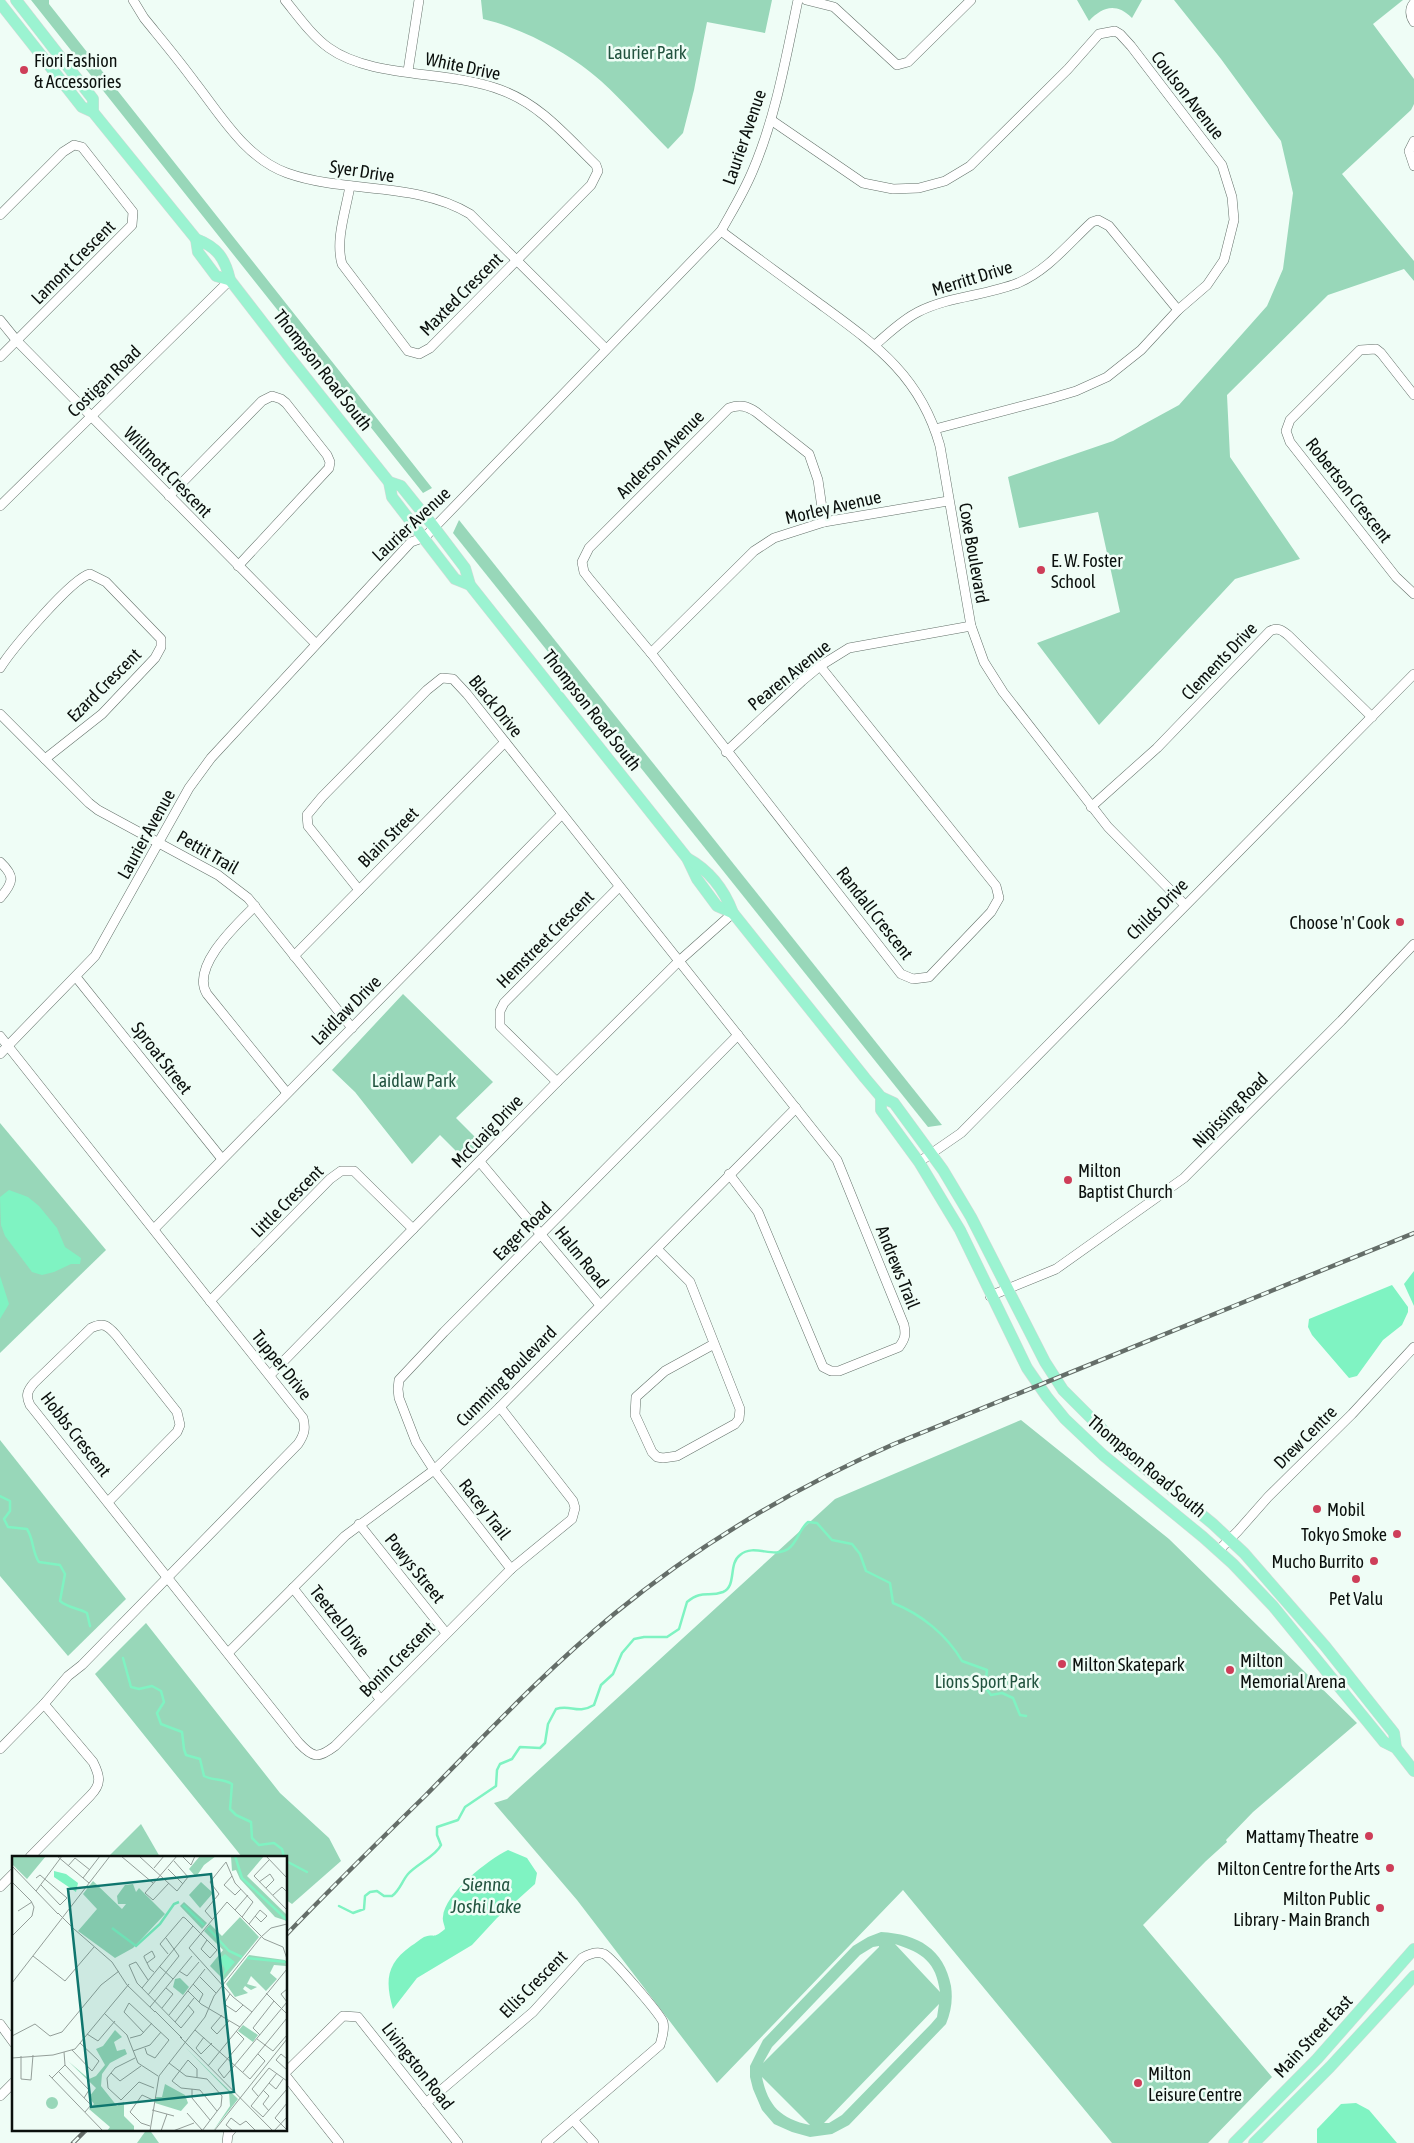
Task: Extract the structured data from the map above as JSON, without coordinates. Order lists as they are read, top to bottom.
{
  "streets": {
    "main road": ["Thompson Road South", "Main Street East"],
    "street": [
      "White Drive",
      "Coulson Avenue",
      "Laurier Avenue",
      "Syer Drive",
      "Lamont Crescent",
      "Merritt Drive",
      "Maxted Crescent",
      "Costigan Road",
      "Anderson Avenue",
      "Willmott Crescent",
      "Robertson Crescent",
      "Morley Avenue",
      "Coxe Boulevard",
      "Clements Drive",
      "Pearen Avenue",
      "Ezard Crescent",
      "Black Drive",
      "Blain Street",
      "Pettit Trail",
      "Childs Drive",
      "Randall Crescent",
      "Hemstreet Crescent",
      "Laidlaw Drive",
      "Sproat Street",
      "Nipissing Road",
      "McCuaig Drive",
      "Little Crescent",
      "Eager Road",
      "Halm Road",
      "Andrews Trail",
      "Tupper Drive",
      "Cumming Boulevard",
      "Hobbs Crescent",
      "Drew Centre",
      "Racey Trail",
      "Powys Street",
      "Teetzel Drive",
      "Bonin Crescent",
      "Ellis Crescent",
      "Livingston Road"
    ]
  },
  "crossings": [
    ["White Drive", "Syer Drive"],
    ["White Drive", "Maxted Crescent"],
    ["Coulson Avenue", "Laurier Avenue"],
    ["Coulson Avenue", "Merritt Drive"],
    ["Coulson Avenue", "Coxe Boulevard"],
    ["Laurier Avenue", "Syer Drive"],
    ["Laurier Avenue", "Thompson Road South"],
    ["Laurier Avenue", "Willmott Crescent"],
    ["Laurier Avenue", "Coxe Boulevard"],
    ["Laurier Avenue", "Pettit Trail"],
    ["Laurier Avenue", "Sproat Street"],
    ["Laurier Avenue", "Tupper Drive"],
    ["Syer Drive", "Maxted Crescent"],
    ["Lamont Crescent", "Willmott Crescent"],
    ["Merritt Drive", "Coxe Boulevard"],
    ["Thompson Road South", "Costigan Road"],
    ["Thompson Road South", "Childs Drive"],
    ["Thompson Road South", "Nipissing Road"],
    ["Thompson Road South", "McCuaig Drive"],
    ["Thompson Road South", "Drew Centre"],
    ["Costigan Road", "Willmott Crescent"],
    ["Anderson Avenue", "Morley Avenue"],
    ["Anderson Avenue", "Randall Crescent"],
    ["Morley Avenue", "Coxe Boulevard"],
    ["Morley Avenue", "Randall Crescent"],
    ["Coxe Boulevard", "Clements Drive"],
    ["Coxe Boulevard", "Pearen Avenue"],
    ["Coxe Boulevard", "Childs Drive"],
    ["Clements Drive", "Childs Drive"],
    ["Pearen Avenue", "Randall Crescent"],
    ["Ezard Crescent", "Pettit Trail"],
    ["Black Drive", "Blain Street"],
    ["Black Drive", "Hemstreet Crescent"],
    ["Black Drive", "Laidlaw Drive"],
    ["Black Drive", "McCuaig Drive"],
    ["Black Drive", "Andrews Trail"],
    ["Blain Street", "Pettit Trail"],
    ["Pettit Trail", "Laidlaw Drive"],
    ["Hemstreet Crescent", "McCuaig Drive"],
    ["Laidlaw Drive", "Sproat Street"],
    ["Laidlaw Drive", "Tupper Drive"],
    ["McCuaig Drive", "Little Crescent"],
    ["McCuaig Drive", "Halm Road"],
    ["McCuaig Drive", "Andrews Trail"],
    ["McCuaig Drive", "Tupper Drive"],
    ["Little Crescent", "Tupper Drive"],
    ["Eager Road", "Halm Road"],
    ["Eager Road", "Andrews Trail"],
    ["Eager Road", "Cumming Boulevard"],
    ["Eager Road", "Racey Trail"],
    ["Halm Road", "Cumming Boulevard"],
    ["Andrews Trail", "Cumming Boulevard"],
    ["Tupper Drive", "Hobbs Crescent"],
    ["Tupper Drive", "Bonin Crescent"],
    ["Cumming Boulevard", "Racey Trail"],
    ["Cumming Boulevard", "Powys Street"],
    ["Cumming Boulevard", "Teetzel Drive"],
    ["Cumming Boulevard", "Bonin Crescent"],
    ["Hobbs Crescent", "Bonin Crescent"],
    ["Racey Trail", "Bonin Crescent"],
    ["Powys Street", "Bonin Crescent"],
    ["Teetzel Drive", "Bonin Crescent"],
    ["Ellis Crescent", "Livingston Road"]
  ],
  "water": ["Sienna Joshi Lake"],
  "parks": ["Laurier Park", "Laidlaw Park", "Lions Sport Park"],
  "places": [
    "Fiori Fashion & Accessories",
    "E. W. Foster School",
    "Choose 'n' Cook",
    "Milton Baptist Church",
    "Mobil",
    "Tokyo Smoke",
    "Mucho Burrito",
    "Pet Valu",
    "Milton Skatepark",
    "Milton Memorial Arena",
    "Mattamy Theatre",
    "Milton Centre for the Arts",
    "Milton Public Library - Main Branch",
    "Milton Leisure Centre"
  ]
}
